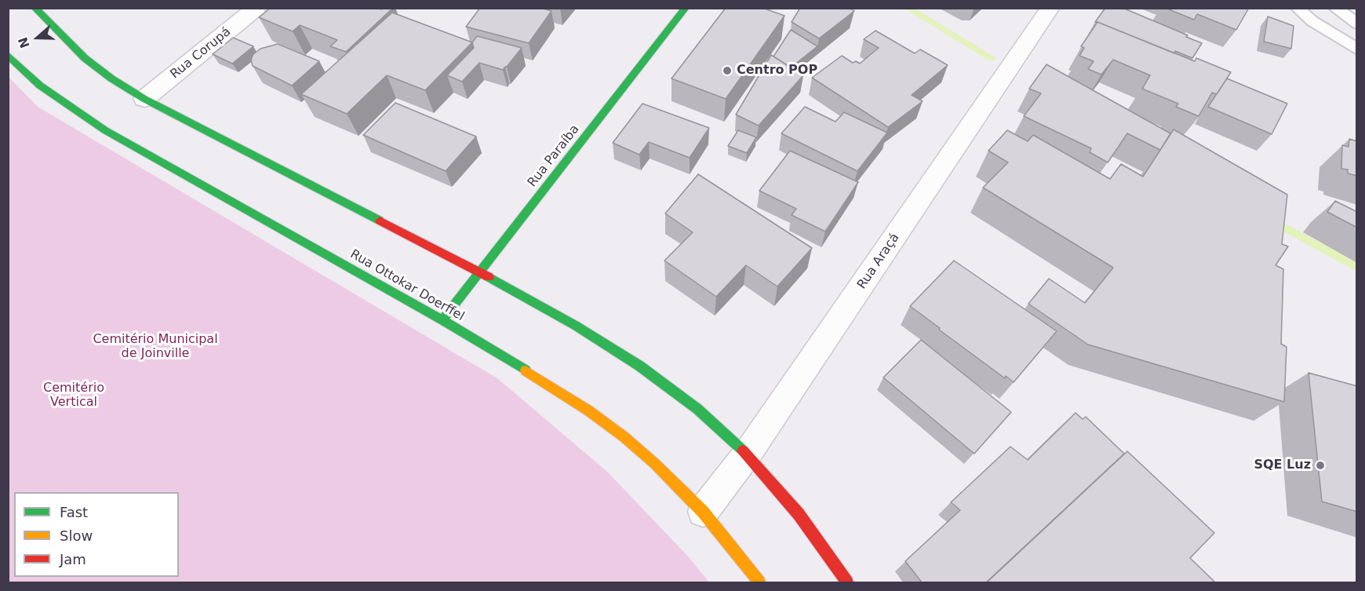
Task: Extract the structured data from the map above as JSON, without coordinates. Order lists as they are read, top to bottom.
{
  "streets": {
    "street": [
      "Rua Corupá",
      "Rua Paraíba",
      "Rua Araçá",
      "Rua Ottokar Doerffel"
    ]
  },
  "crossings": [
    ["Rua Paraíba", "Rua Ottokar Doerffel"],
    ["Rua Araçá", "Rua Ottokar Doerffel"]
  ],
  "parks": ["Cemitério Municipal de Joinville", "Cemitério Vertical"],
  "places": ["Centro POP", "SQE Luz"],
  "legend": ["Fast", "Slow", "Jam"],
  "north": "left"
}
